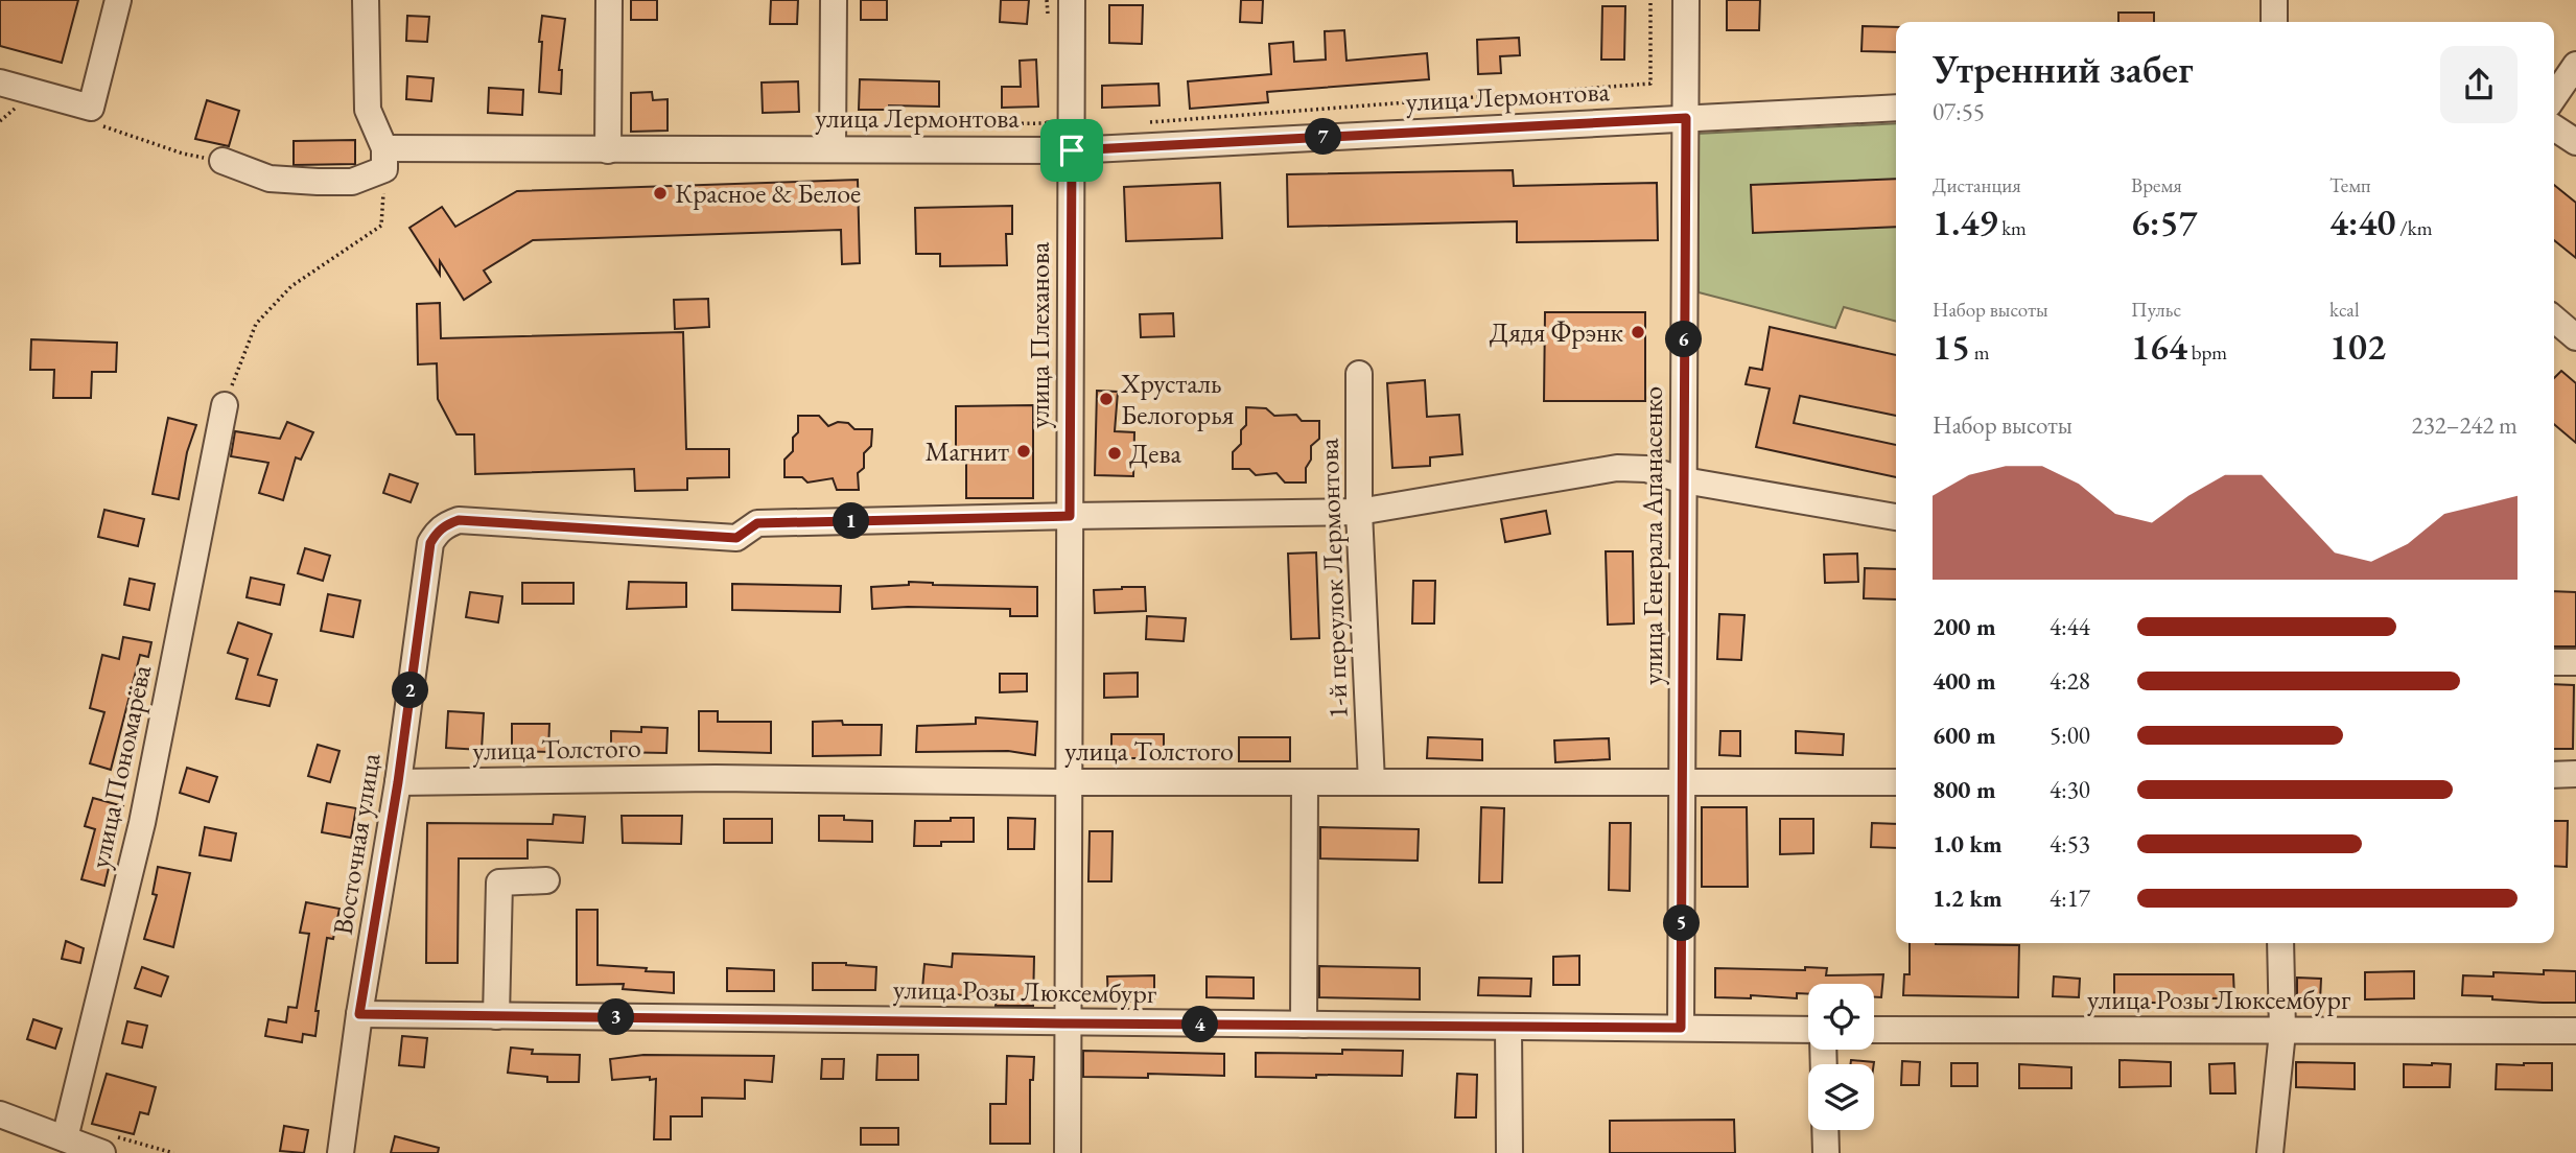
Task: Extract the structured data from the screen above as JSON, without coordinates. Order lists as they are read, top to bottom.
{
  "streets": {
    "street": [
      "улица Лермонтова",
      "улица Плеханова",
      "улица Генерала Апанасенко",
      "1-й переулок Лермонтова",
      "улица Толстого",
      "улица Пономарёва",
      "Восточная улица",
      "улица Розы Люксембург"
    ]
  },
  "crossings": [
    ["улица Лермонтова", "улица Плеханова"],
    ["улица Лермонтова", "улица Генерала Апанасенко"],
    ["улица Плеханова", "улица Толстого"],
    ["улица Плеханова", "Восточная улица"],
    ["улица Плеханова", "улица Розы Люксембург"],
    ["улица Генерала Апанасенко", "улица Толстого"],
    ["улица Генерала Апанасенко", "улица Розы Люксембург"],
    ["1-й переулок Лермонтова", "улица Толстого"],
    ["улица Толстого", "Восточная улица"],
    ["Восточная улица", "улица Розы Люксембург"]
  ],
  "places": [
    "Красное & Белое",
    "Дядя Фрэнк",
    "Хрусталь Белогорья",
    "Магнит",
    "Дева"
  ],
  "page": {
    "heading": ["Утренний забег", "07:55"],
    "pins": [
      "7",
      "6",
      "1",
      "2",
      "5",
      "3",
      "4"
    ],
    "stats": [
      ["Дистанция", "1.49 km"],
      ["Время", "6:57"],
      ["Темп", "4:40 /km"],
      ["Набор высоты", "15 m"],
      ["Пульс", "164 bpm"],
      ["kcal", "102"]
    ],
    "chart": ["Набор высоты", "232–242 m"],
    "list": [
      {
        "name": "200 m",
        "note": "4:44"
      },
      {
        "name": "400 m",
        "note": "4:28"
      },
      {
        "name": "600 m",
        "note": "5:00"
      },
      {
        "name": "800 m",
        "note": "4:30"
      },
      {
        "name": "1.0 km",
        "note": "4:53"
      },
      {
        "name": "1.2 km",
        "note": "4:17"
      }
    ]
  }
}
